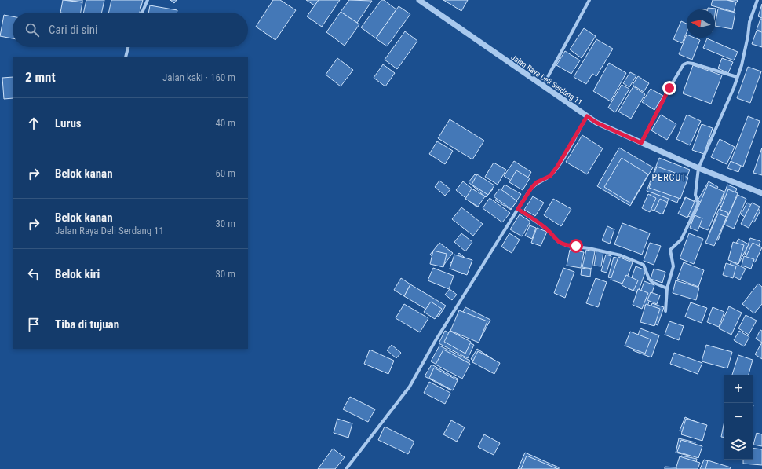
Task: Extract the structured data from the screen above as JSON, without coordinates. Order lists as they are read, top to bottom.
{
  "streets": {
    "street": ["Jalan Raya Deli Serdang 11"]
  },
  "districts": ["PERCUT"],
  "north": "left",
  "page": {
    "search": "Cari di sini",
    "heading": ["2 mnt", "Jalan kaki · 160 m"],
    "list": [
      ["Lurus", "40 m"],
      ["Belok kanan", "60 m"],
      ["Belok kanan", "Jalan Raya Deli Serdang 11", "30 m"],
      ["Belok kiri", "30 m"],
      "Tiba di tujuan"
    ],
    "map_buttons": ["+", "−"]
  }
}
